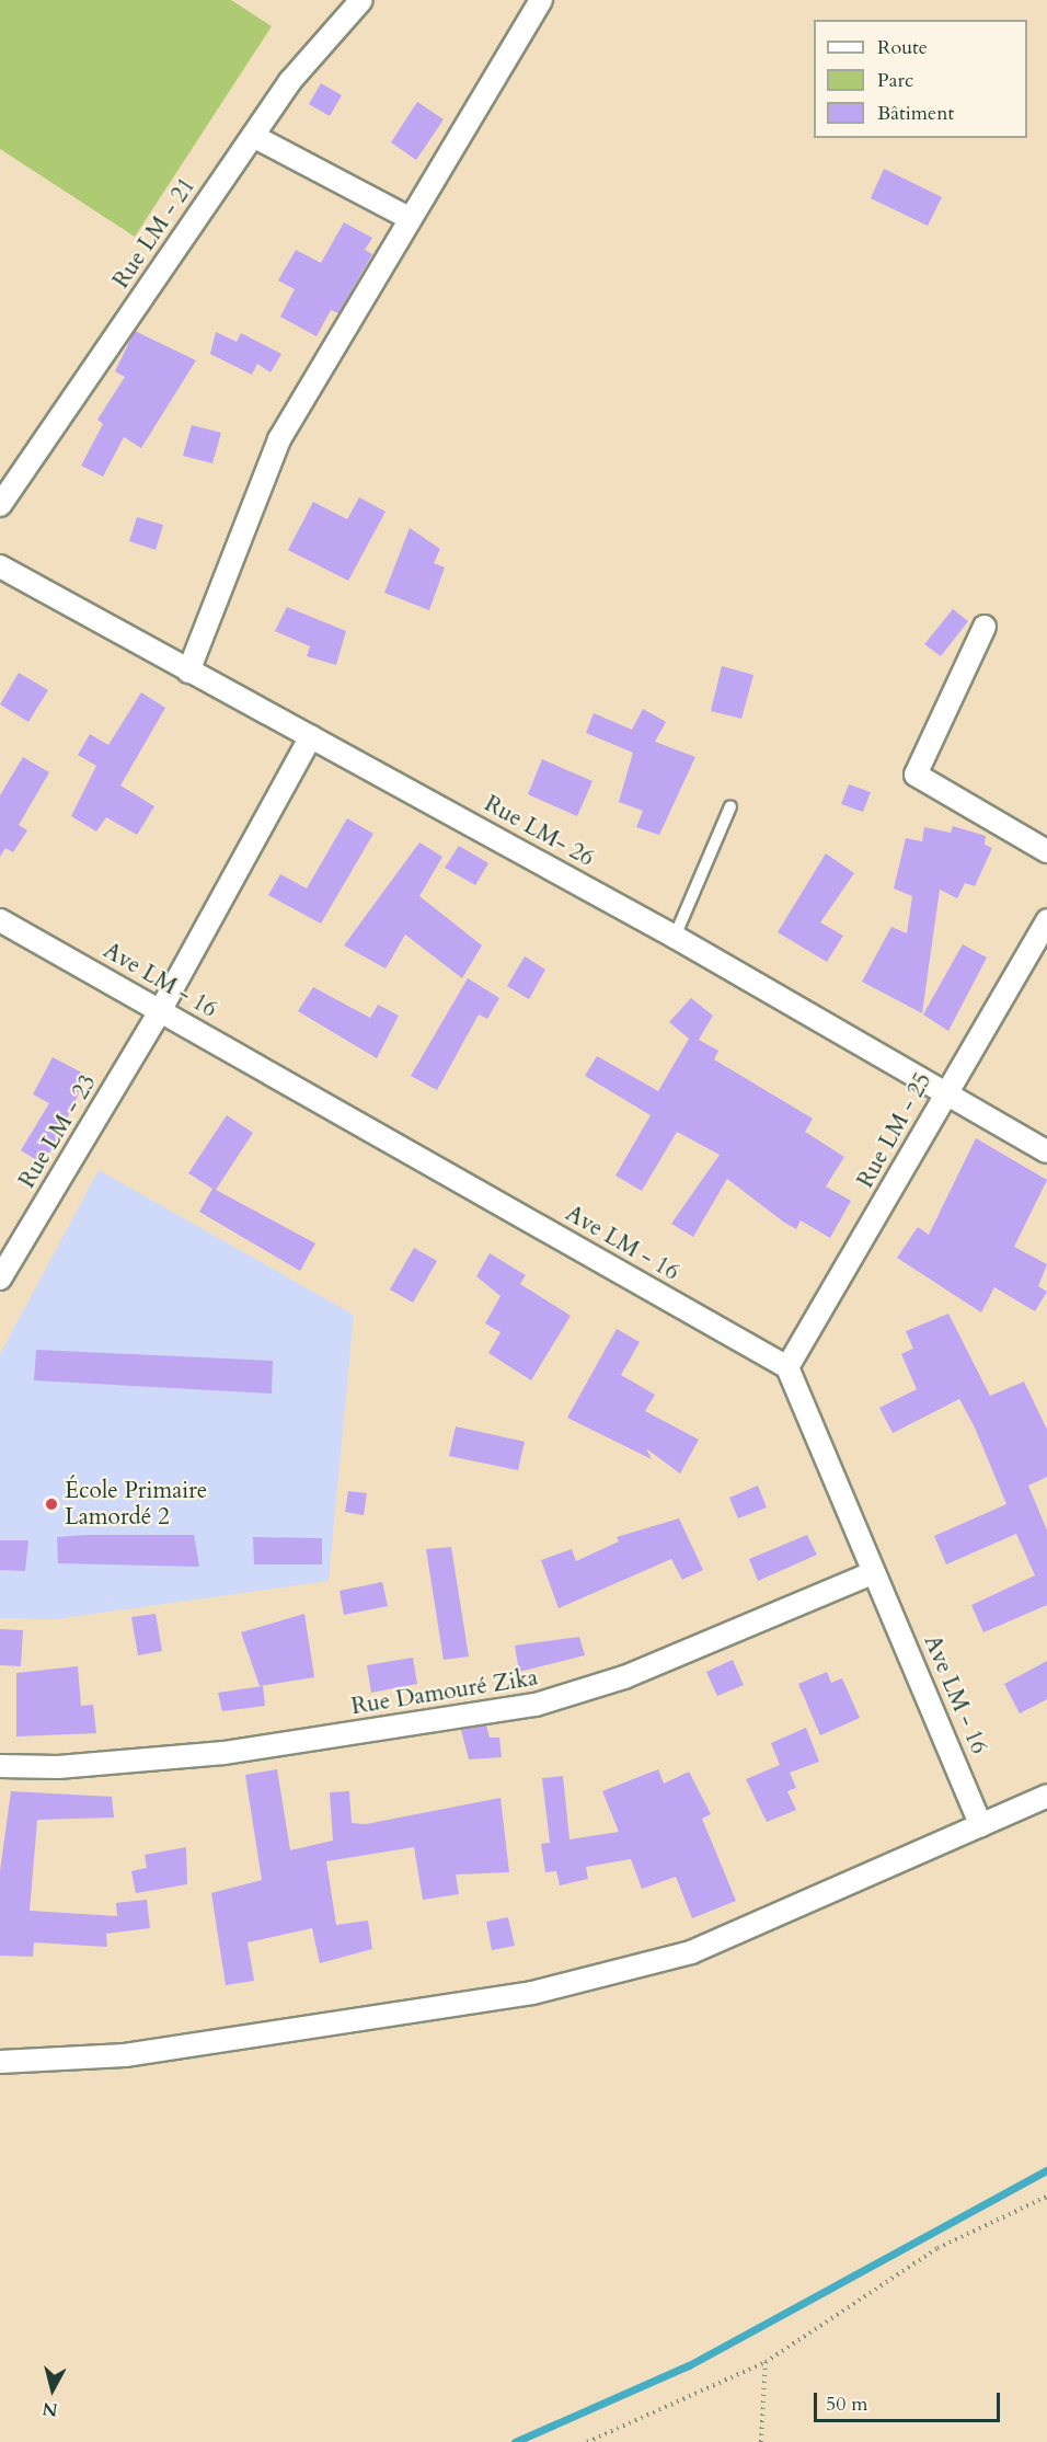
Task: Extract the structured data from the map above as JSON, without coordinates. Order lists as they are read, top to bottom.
{
  "streets": {
    "street": [
      "Rue LM - 21",
      "Rue LM- 26",
      "Ave LM - 16",
      "Rue LM - 25",
      "Rue LM - 23",
      "Rue Damouré Zika"
    ]
  },
  "crossings": [
    ["Rue LM- 26", "Rue LM - 25"],
    ["Rue LM- 26", "Rue LM - 23"],
    ["Ave LM - 16", "Rue LM - 25"],
    ["Ave LM - 16", "Rue LM - 23"],
    ["Ave LM - 16", "Rue Damouré Zika"]
  ],
  "places": ["École Primaire Lamordé 2"],
  "legend": ["Route", "Parc", "Bâtiment"],
  "scale_bar": "50 m",
  "north": "bottom"
}
